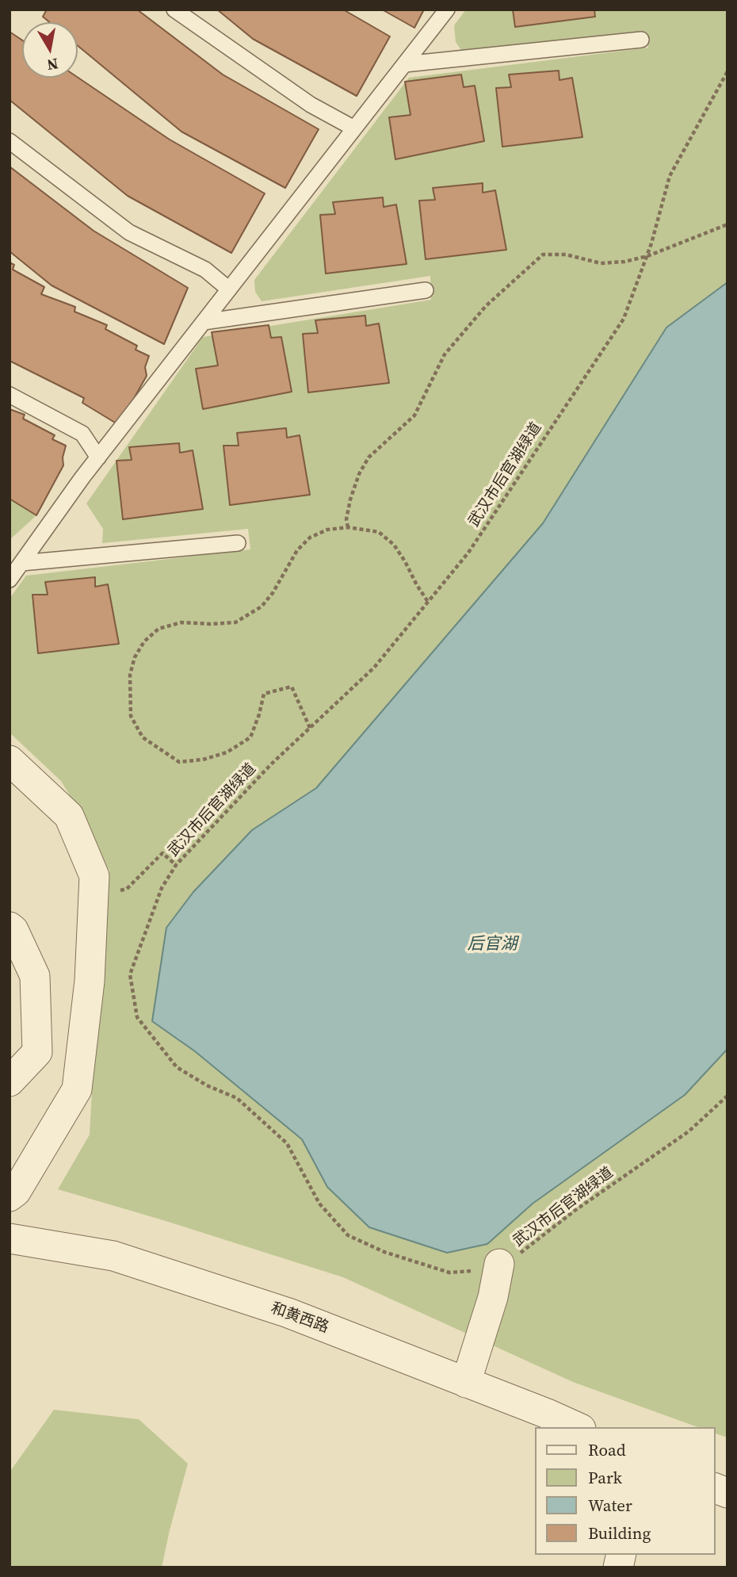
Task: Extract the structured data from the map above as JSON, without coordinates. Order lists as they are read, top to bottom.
{
  "streets": {
    "street": ["和黄西路"],
    "path": ["武汉市后官湖绿道"]
  },
  "water": ["后官湖"],
  "legend": [
    "Road",
    "Park",
    "Water",
    "Building"
  ],
  "north": "bottom"
}
